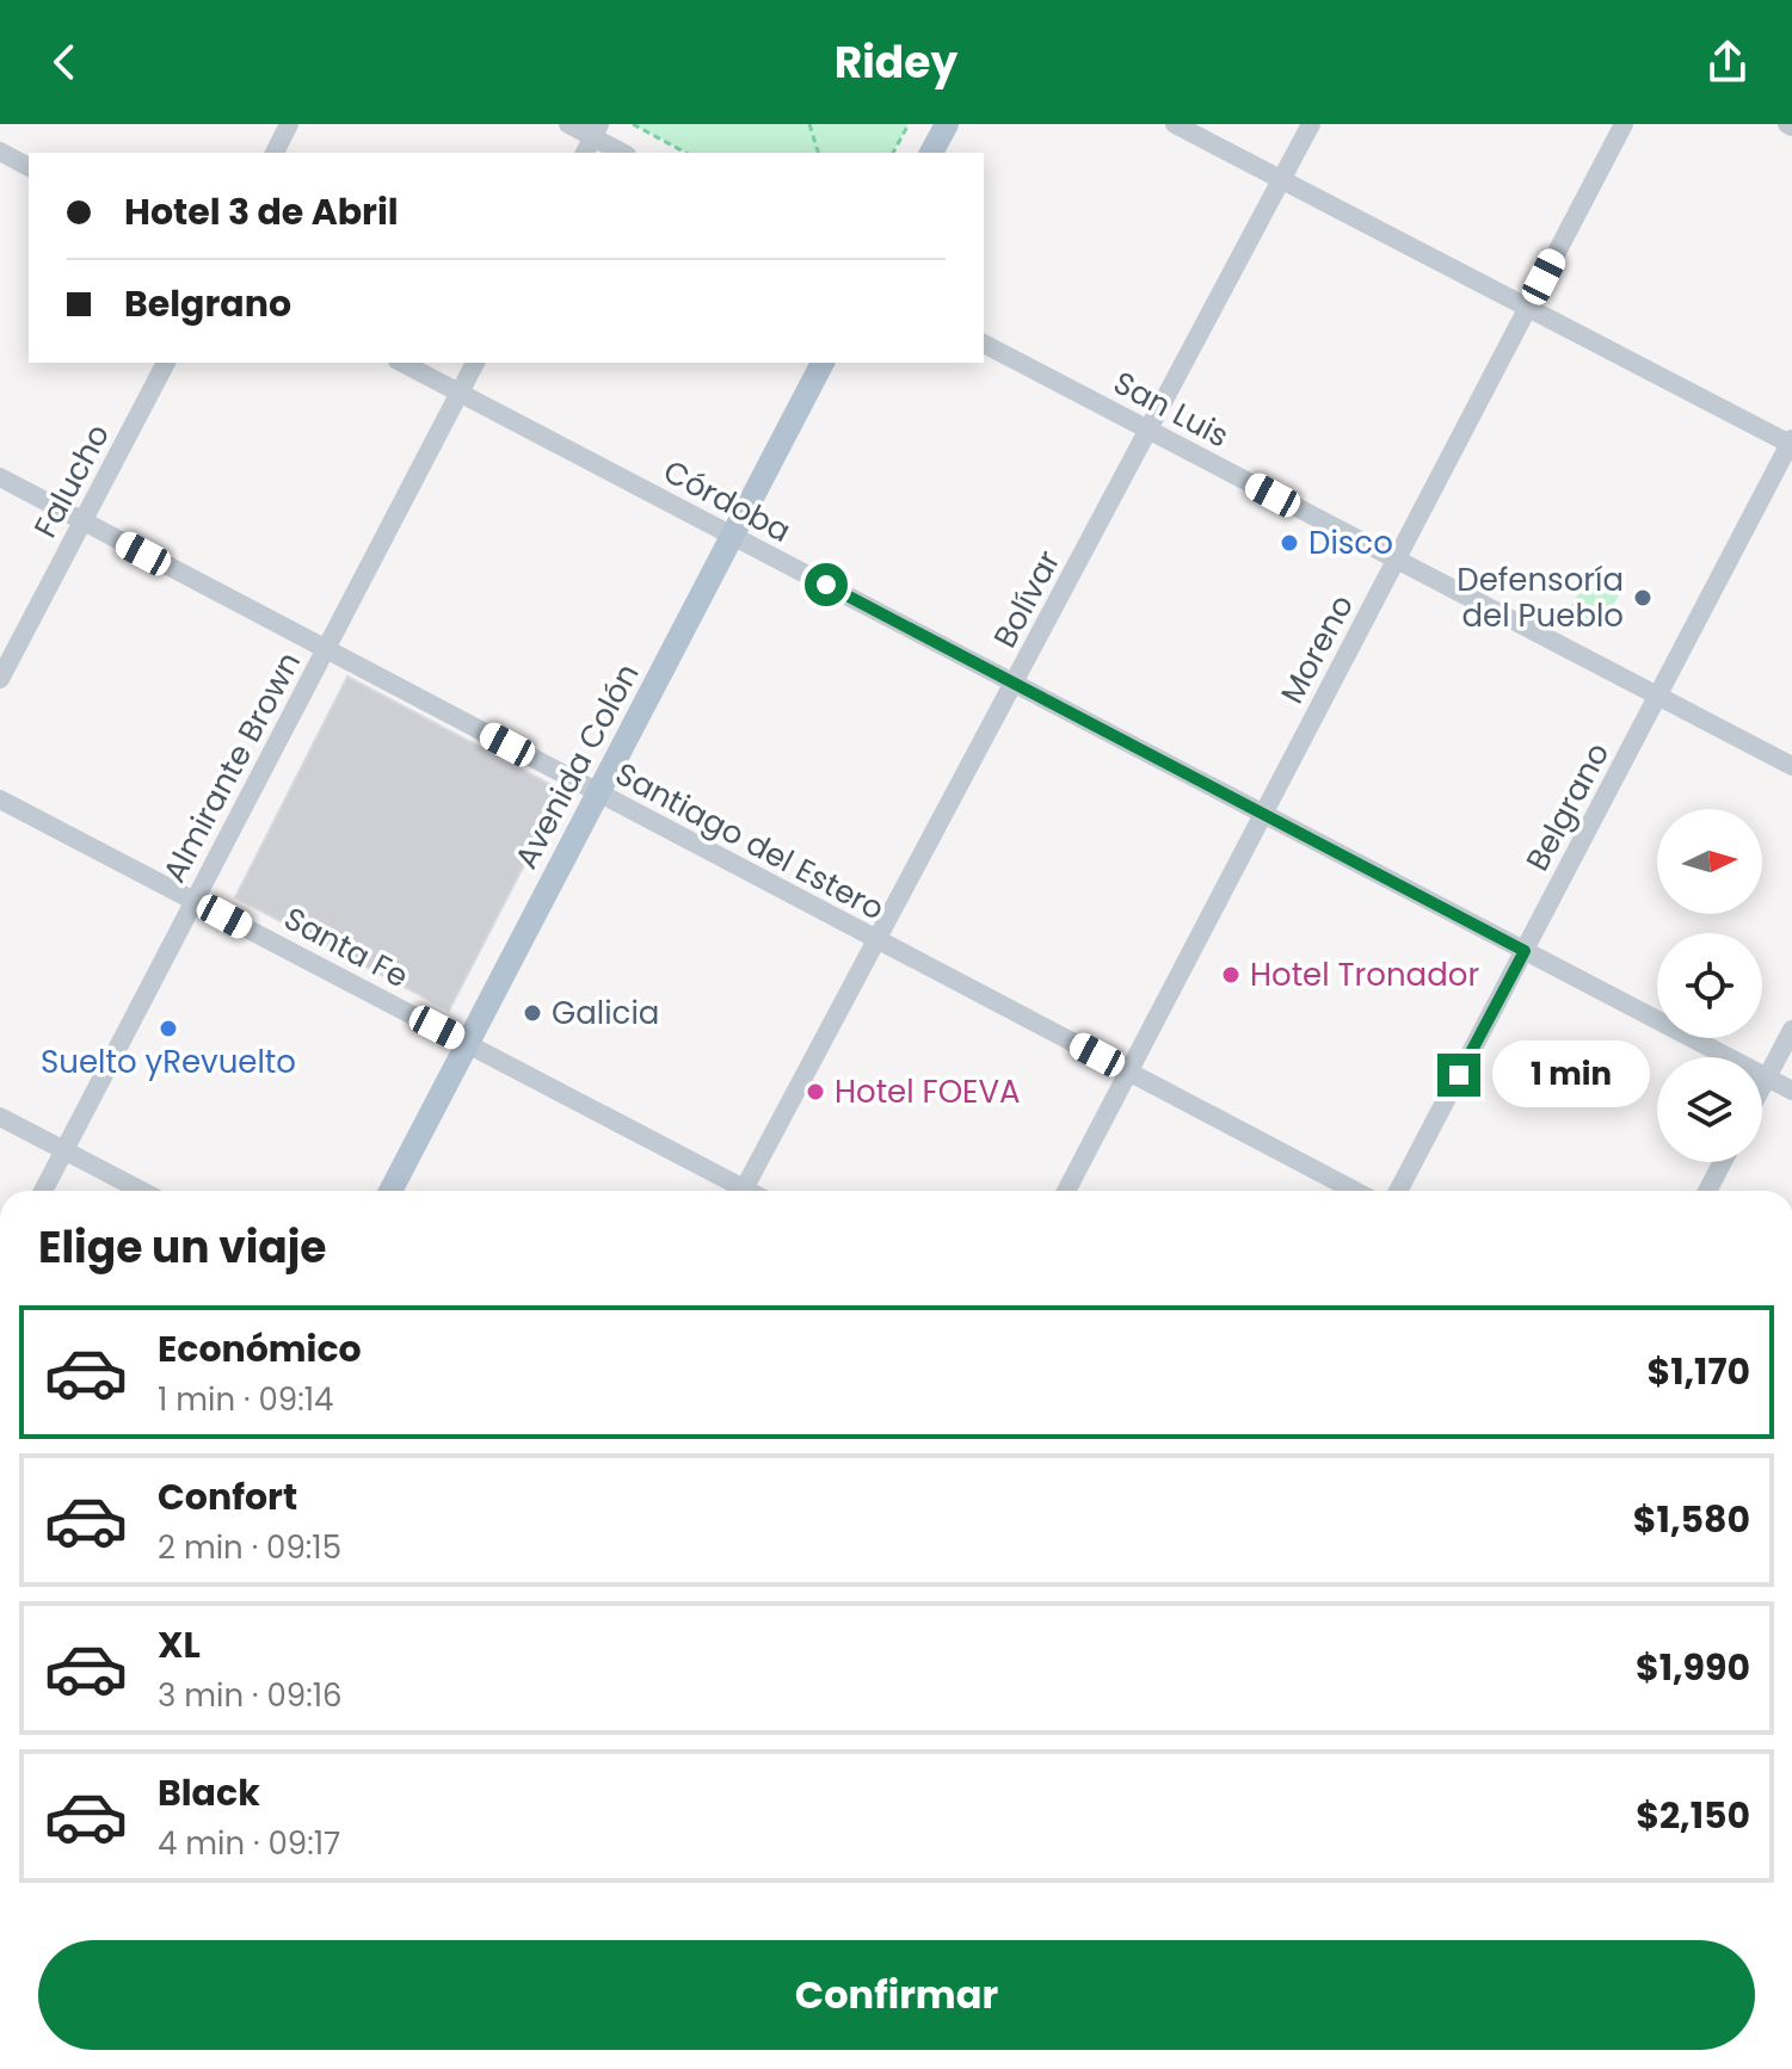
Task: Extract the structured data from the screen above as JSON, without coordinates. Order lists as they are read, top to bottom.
{
  "streets": {
    "main road": ["Avenida Colón"],
    "street": [
      "San Luis",
      "Falucho",
      "Córdoba",
      "Bolívar",
      "Moreno",
      "Almirante Brown",
      "Belgrano",
      "Santiago del Estero",
      "Santa Fe"
    ]
  },
  "crossings": [
    ["San Luis", "Bolívar"],
    ["San Luis", "Moreno"],
    ["San Luis", "Belgrano"],
    ["Falucho", "Santiago del Estero"],
    ["Córdoba", "Bolívar"],
    ["Córdoba", "Moreno"],
    ["Córdoba", "Avenida Colón"],
    ["Córdoba", "Almirante Brown"],
    ["Córdoba", "Belgrano"],
    ["Bolívar", "Santiago del Estero"],
    ["Moreno", "Santiago del Estero"],
    ["Avenida Colón", "Santiago del Estero"],
    ["Avenida Colón", "Santa Fe"],
    ["Almirante Brown", "Santiago del Estero"],
    ["Almirante Brown", "Santa Fe"]
  ],
  "places": [
    "Disco",
    "Defensoría del Pueblo",
    "Hotel Tronador",
    "Galicia",
    "Suelto yRevuelto",
    "Hotel FOEVA"
  ],
  "north": "right",
  "page": {
    "header": "Ridey",
    "banner": ["Hotel 3 de Abril", "Belgrano"],
    "bubble": "1 min",
    "heading": "Elige un viaje",
    "list": [
      {
        "name": "Económico",
        "note": "1 min · 09:14",
        "value": "$1,170"
      },
      {
        "name": "Confort",
        "note": "2 min · 09:15",
        "value": "$1,580"
      },
      {
        "name": "XL",
        "note": "3 min · 09:16",
        "value": "$1,990"
      },
      {
        "name": "Black",
        "note": "4 min · 09:17",
        "value": "$2,150"
      }
    ],
    "buttons": "Confirmar"
  }
}
